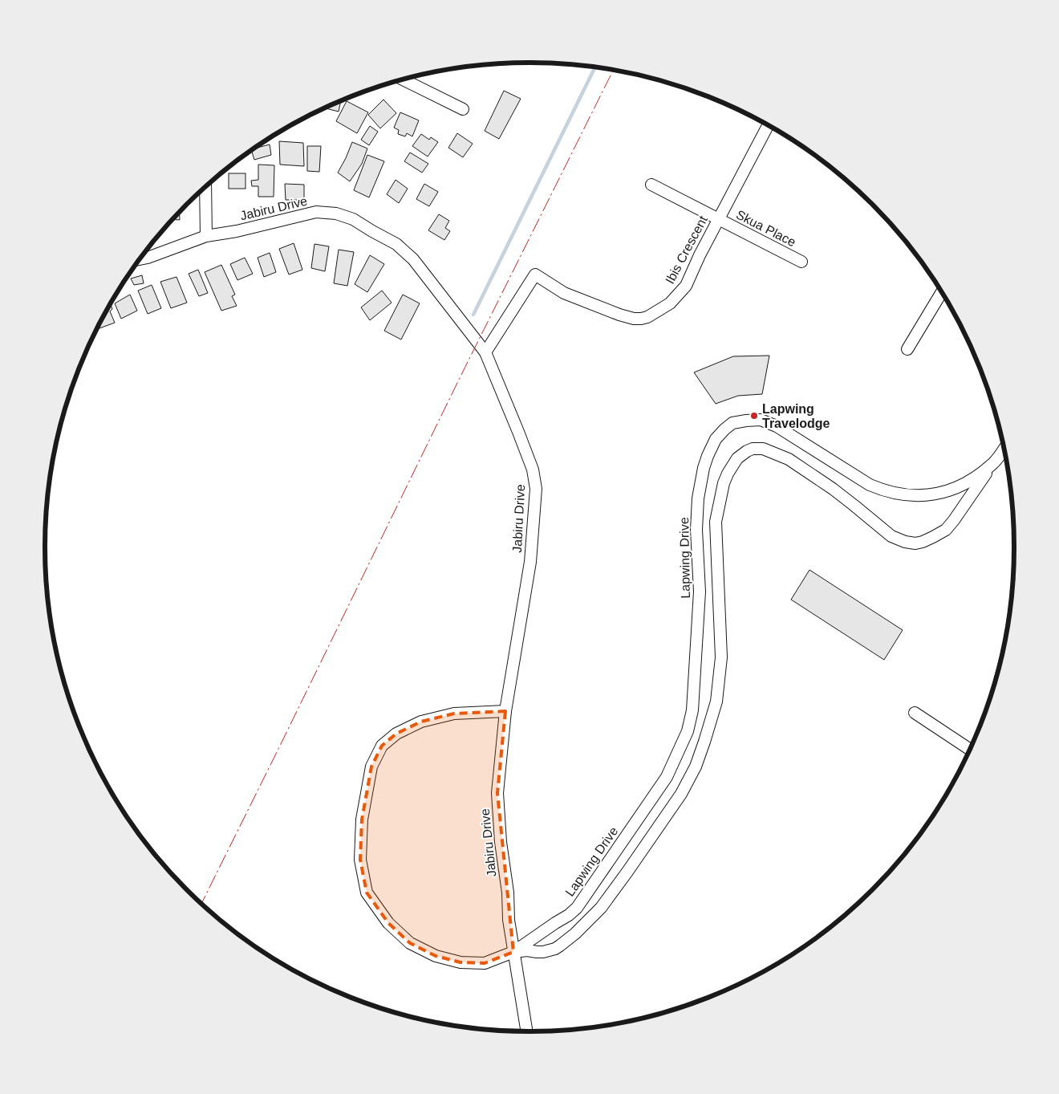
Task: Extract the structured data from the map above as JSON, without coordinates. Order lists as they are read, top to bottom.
{
  "streets": {
    "street": [
      "Jabiru Drive",
      "Skua Place",
      "Ibis Crescent",
      "Lapwing Drive"
    ]
  },
  "crossings": [
    ["Jabiru Drive", "Ibis Crescent"],
    ["Jabiru Drive", "Lapwing Drive"],
    ["Skua Place", "Ibis Crescent"]
  ],
  "places": ["Lapwing Travelodge"]
}
